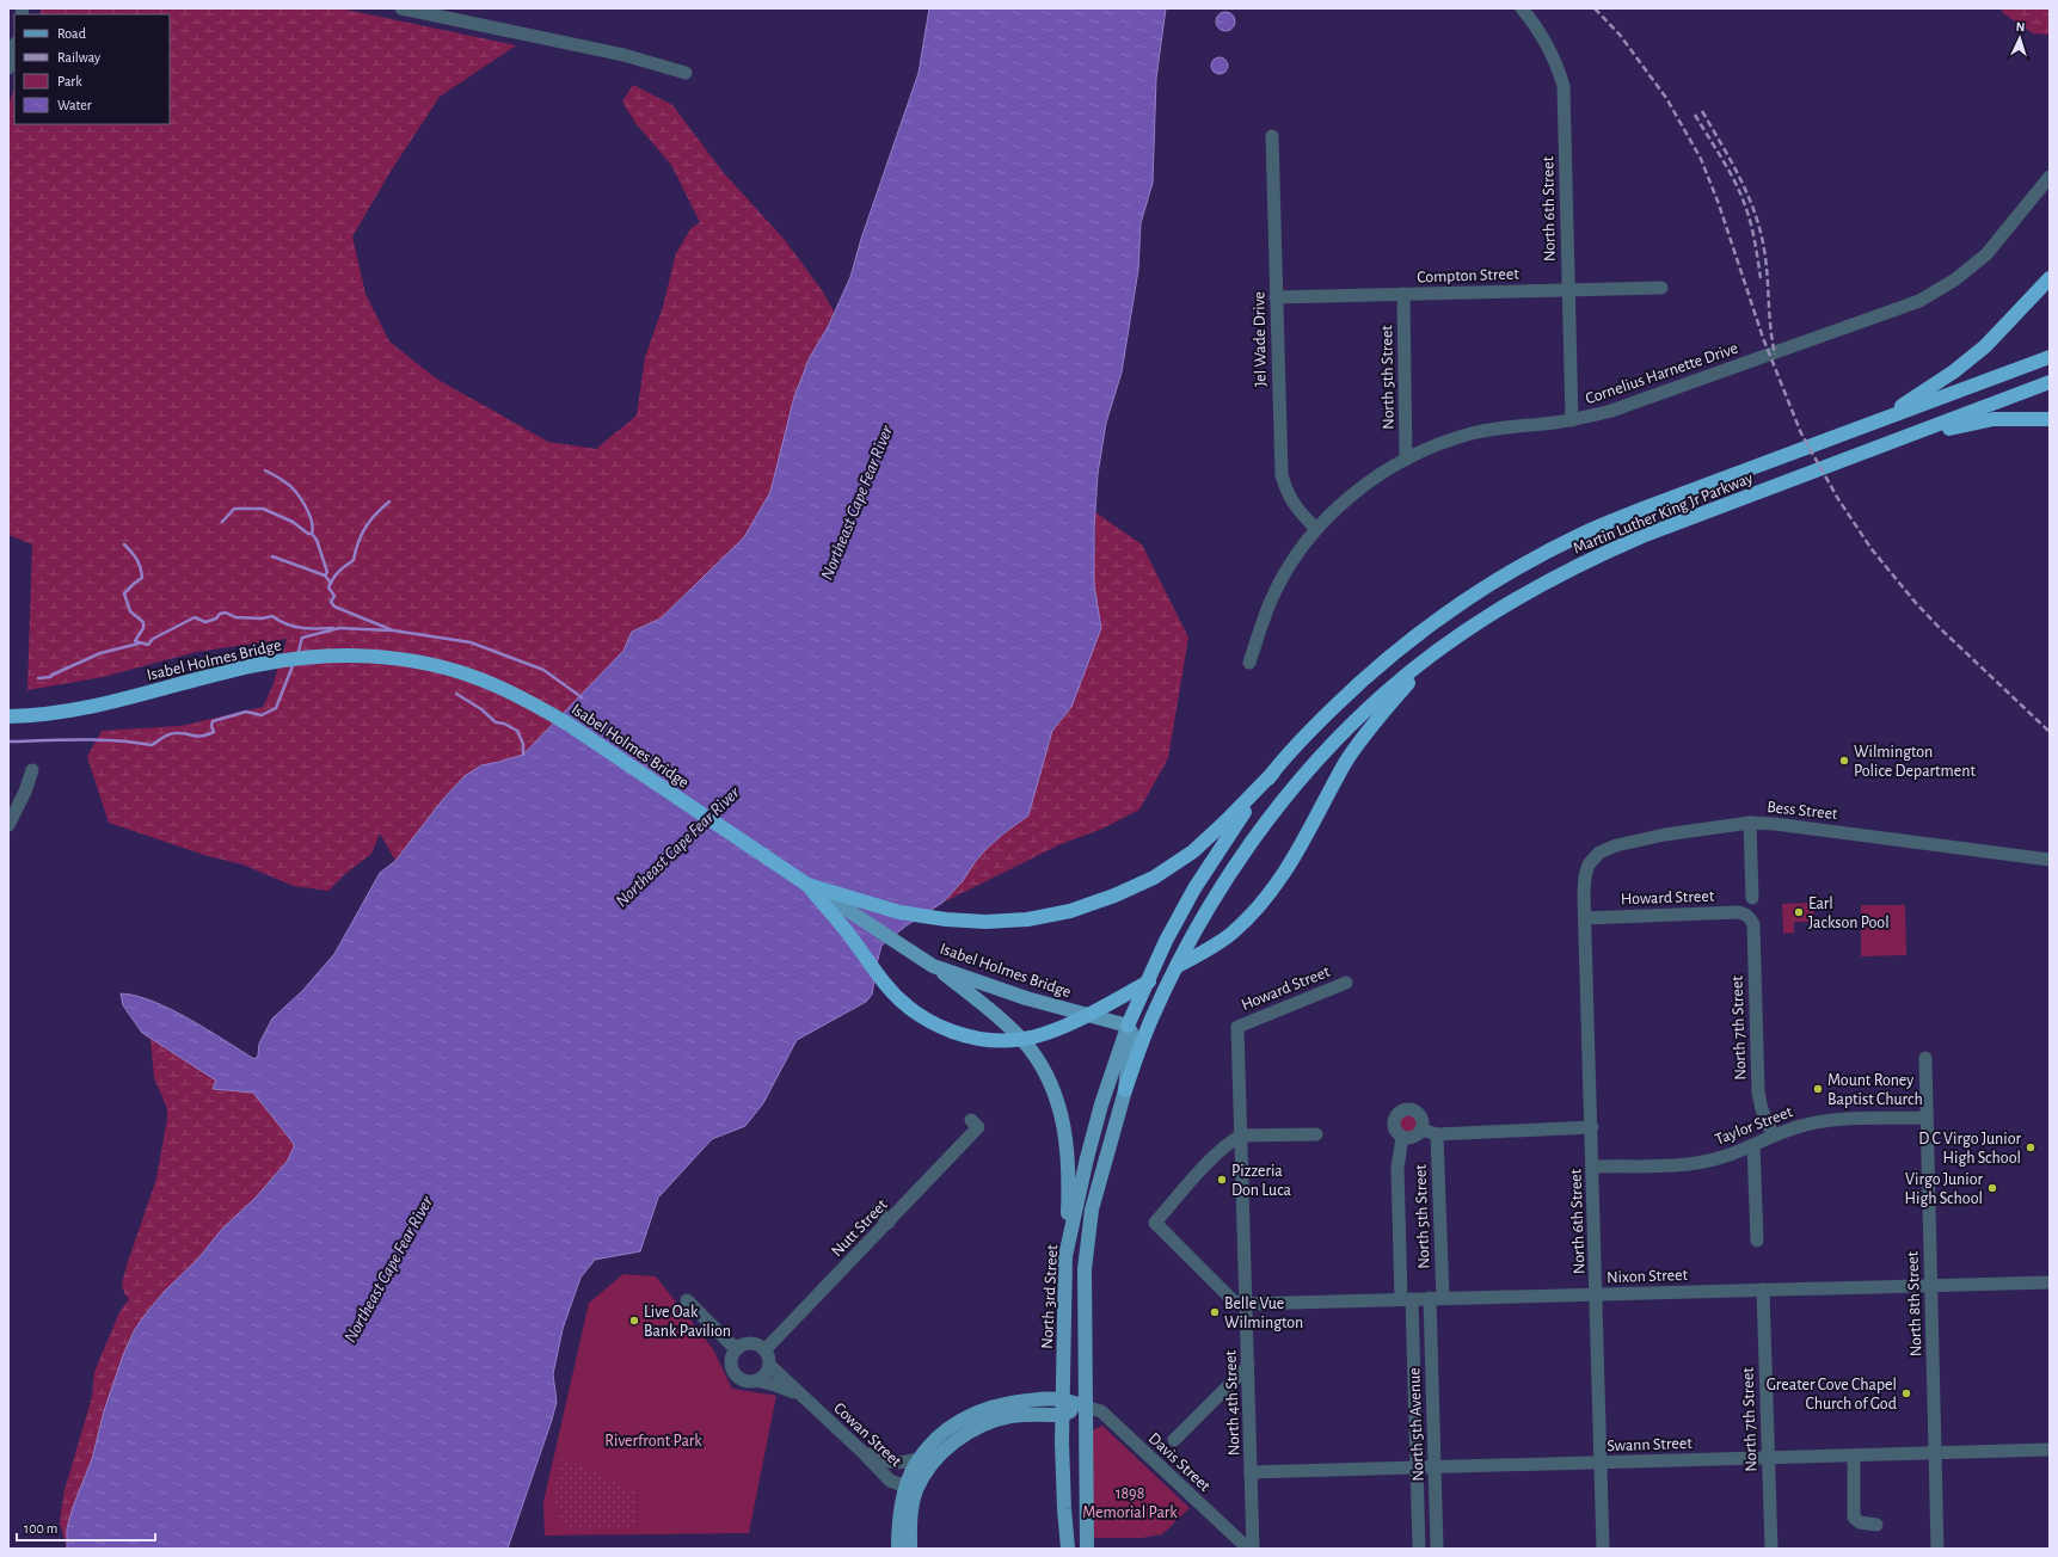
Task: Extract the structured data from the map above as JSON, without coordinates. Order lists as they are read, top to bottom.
{
  "streets": {
    "highway": ["Martin Luther King Jr Parkway", "Isabel Holmes Bridge"],
    "main road": ["North 3rd Street"],
    "street": [
      "North 6th Street",
      "Compton Street",
      "Jel Wade Drive",
      "Cornelius Harnette Drive",
      "North 5th Street",
      "Bess Street",
      "Howard Street",
      "North 7th Street",
      "Taylor Street",
      "Nutt Street",
      "Nixon Street",
      "North 8th Street",
      "North 4th Street",
      "North 5th Avenue",
      "Cowan Street",
      "Swann Street",
      "Davis Street"
    ]
  },
  "crossings": [
    ["North 6th Street", "Compton Street"],
    ["North 6th Street", "Cornelius Harnette Drive"],
    ["North 6th Street", "Bess Street"],
    ["North 6th Street", "Howard Street"],
    ["North 6th Street", "Taylor Street"],
    ["North 6th Street", "Nixon Street"],
    ["North 6th Street", "Swann Street"],
    ["Compton Street", "Jel Wade Drive"],
    ["Compton Street", "North 5th Street"],
    ["Jel Wade Drive", "Cornelius Harnette Drive"],
    ["Cornelius Harnette Drive", "North 5th Street"],
    ["North 5th Street", "Nixon Street"],
    ["North 5th Street", "North 5th Avenue"],
    ["Martin Luther King Jr Parkway", "Isabel Holmes Bridge"],
    ["Martin Luther King Jr Parkway", "North 3rd Street"],
    ["Isabel Holmes Bridge", "North 3rd Street"],
    ["Howard Street", "North 7th Street"],
    ["Howard Street", "North 4th Street"],
    ["North 7th Street", "Taylor Street"],
    ["North 7th Street", "Nixon Street"],
    ["North 7th Street", "Swann Street"],
    ["Taylor Street", "North 8th Street"],
    ["Nutt Street", "Cowan Street"],
    ["Nixon Street", "North 8th Street"],
    ["Nixon Street", "North 4th Street"],
    ["Nixon Street", "North 5th Avenue"],
    ["North 3rd Street", "Davis Street"],
    ["North 8th Street", "Swann Street"],
    ["North 4th Street", "Swann Street"],
    ["North 5th Avenue", "Swann Street"]
  ],
  "water": ["Northeast Cape Fear River"],
  "parks": ["Riverfront Park", "1898 Memorial Park"],
  "places": [
    "Wilmington Police Department",
    "Earl Jackson Pool",
    "Mount Roney Baptist Church",
    "D C Virgo Junior High School",
    "Pizzeria Don Luca",
    "Virgo Junior High School",
    "Belle Vue Wilmington",
    "Live Oak Bank Pavilion",
    "Greater Cove Chapel Church of God"
  ],
  "legend": [
    "Road",
    "Railway",
    "Park",
    "Water"
  ],
  "scale_bar": "100 m",
  "north": "top"
}
